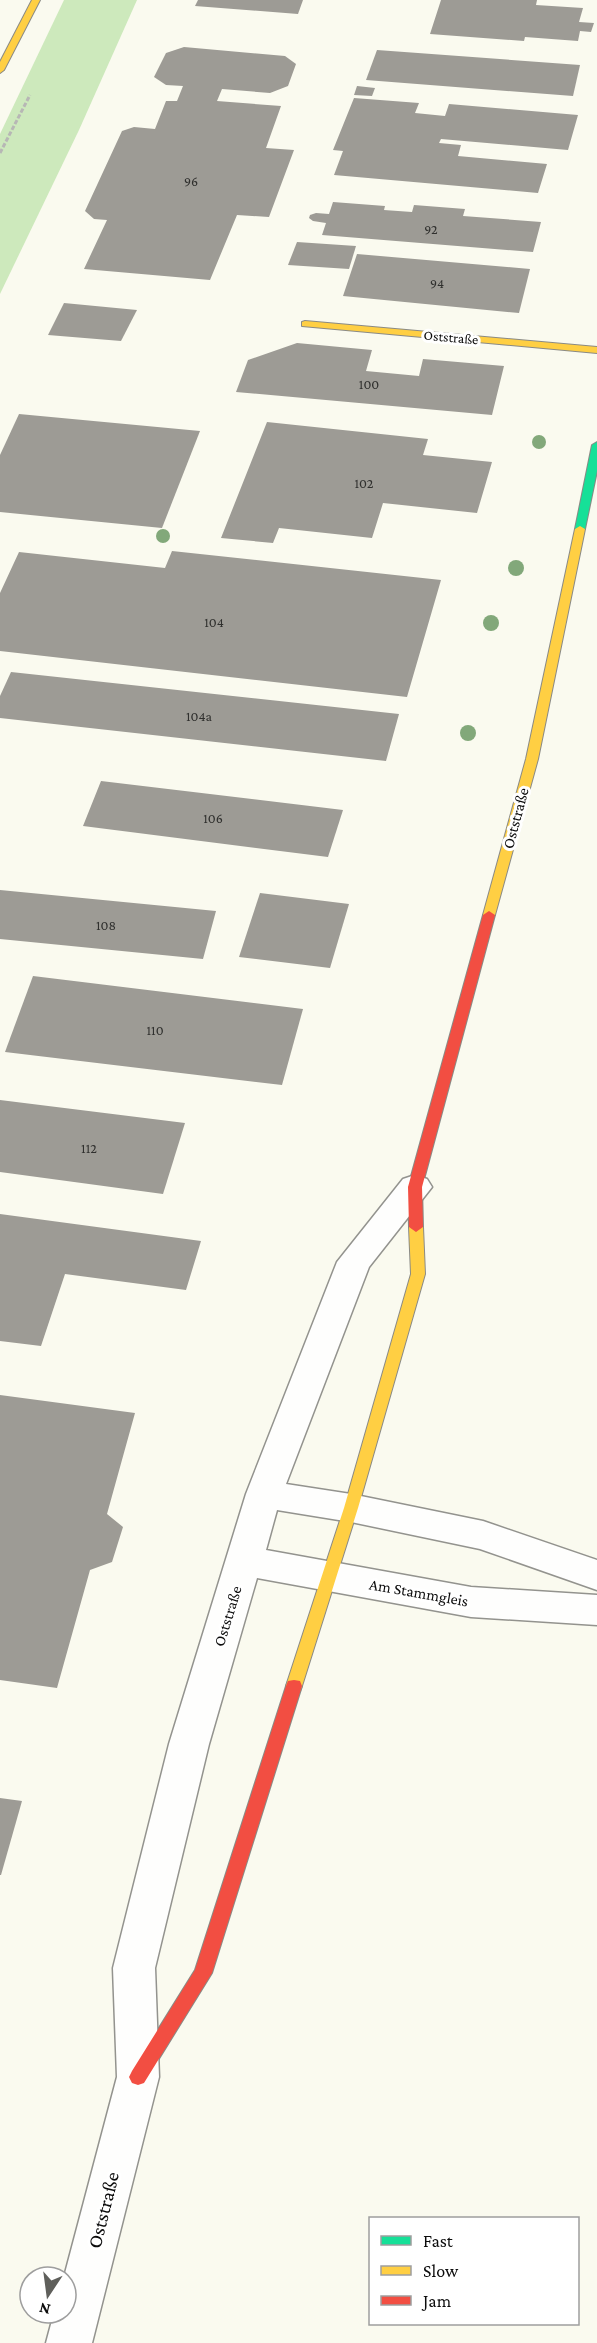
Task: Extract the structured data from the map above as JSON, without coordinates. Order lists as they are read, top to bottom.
{
  "streets": {
    "street": ["Oststraße", "Am Stammgleis"]
  },
  "crossings": [
    ["Oststraße", "Am Stammgleis"]
  ],
  "house_numbers": [
    "96",
    "92",
    "94",
    "100",
    "102",
    "104",
    "104a",
    "106",
    "108",
    "110",
    "112"
  ],
  "legend": ["Fast", "Slow", "Jam"],
  "north": "bottom"
}
